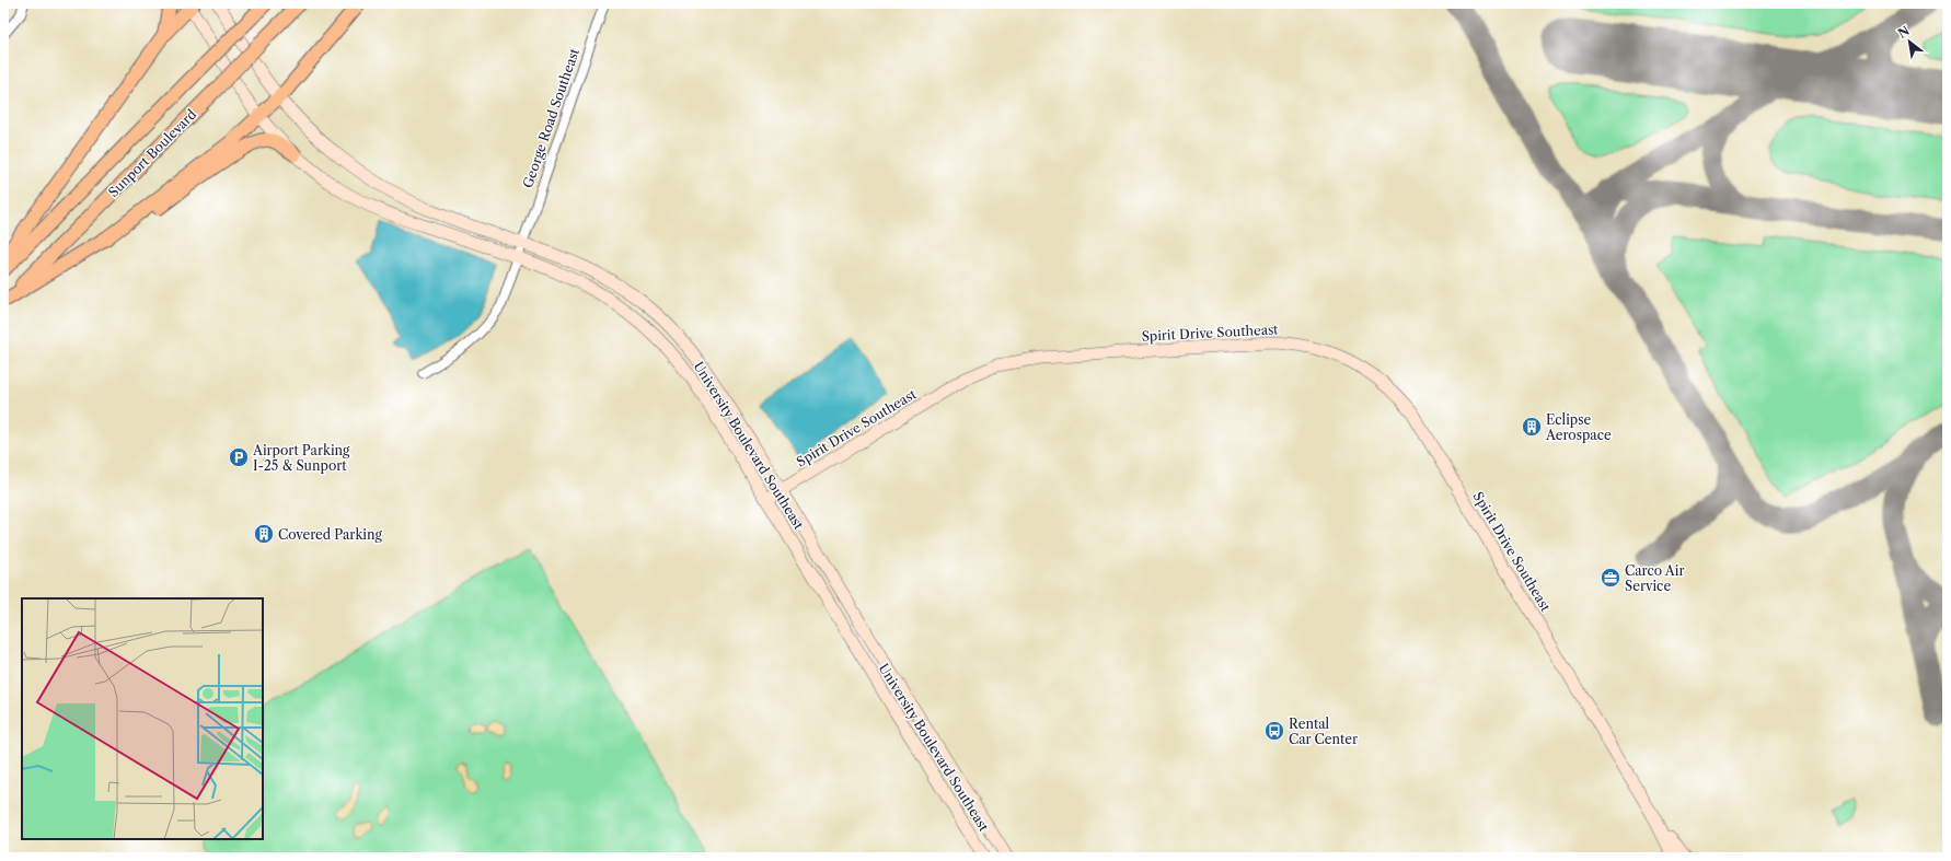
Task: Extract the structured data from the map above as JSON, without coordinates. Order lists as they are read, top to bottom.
{
  "streets": {
    "main road": ["Sunport Boulevard", "Spirit Drive Southeast", "University Boulevard Southeast"],
    "street": ["George Road Southeast"]
  },
  "crossings": [
    ["George Road Southeast", "University Boulevard Southeast"],
    ["Spirit Drive Southeast", "University Boulevard Southeast"]
  ],
  "places": {
    "building": ["Eclipse Aerospace", "Covered Parking"],
    "parking": ["Airport Parking I-25 & Sunport"],
    "office": ["Carco Air Service"],
    "bus stop": ["Rental Car Center"]
  },
  "north": "top left"
}
